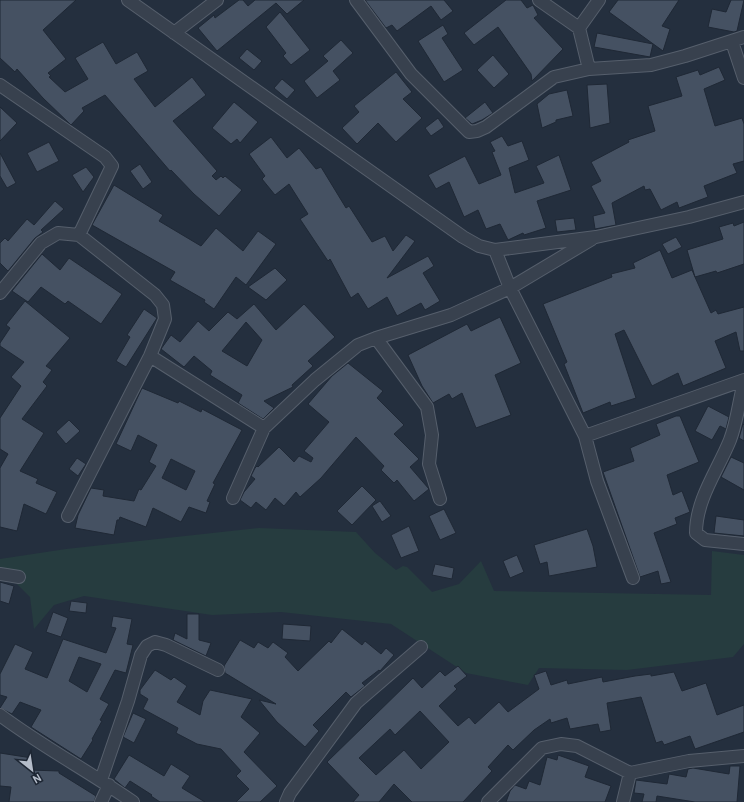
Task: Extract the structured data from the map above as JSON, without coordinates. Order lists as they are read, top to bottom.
{
  "north": "bottom right"
}
